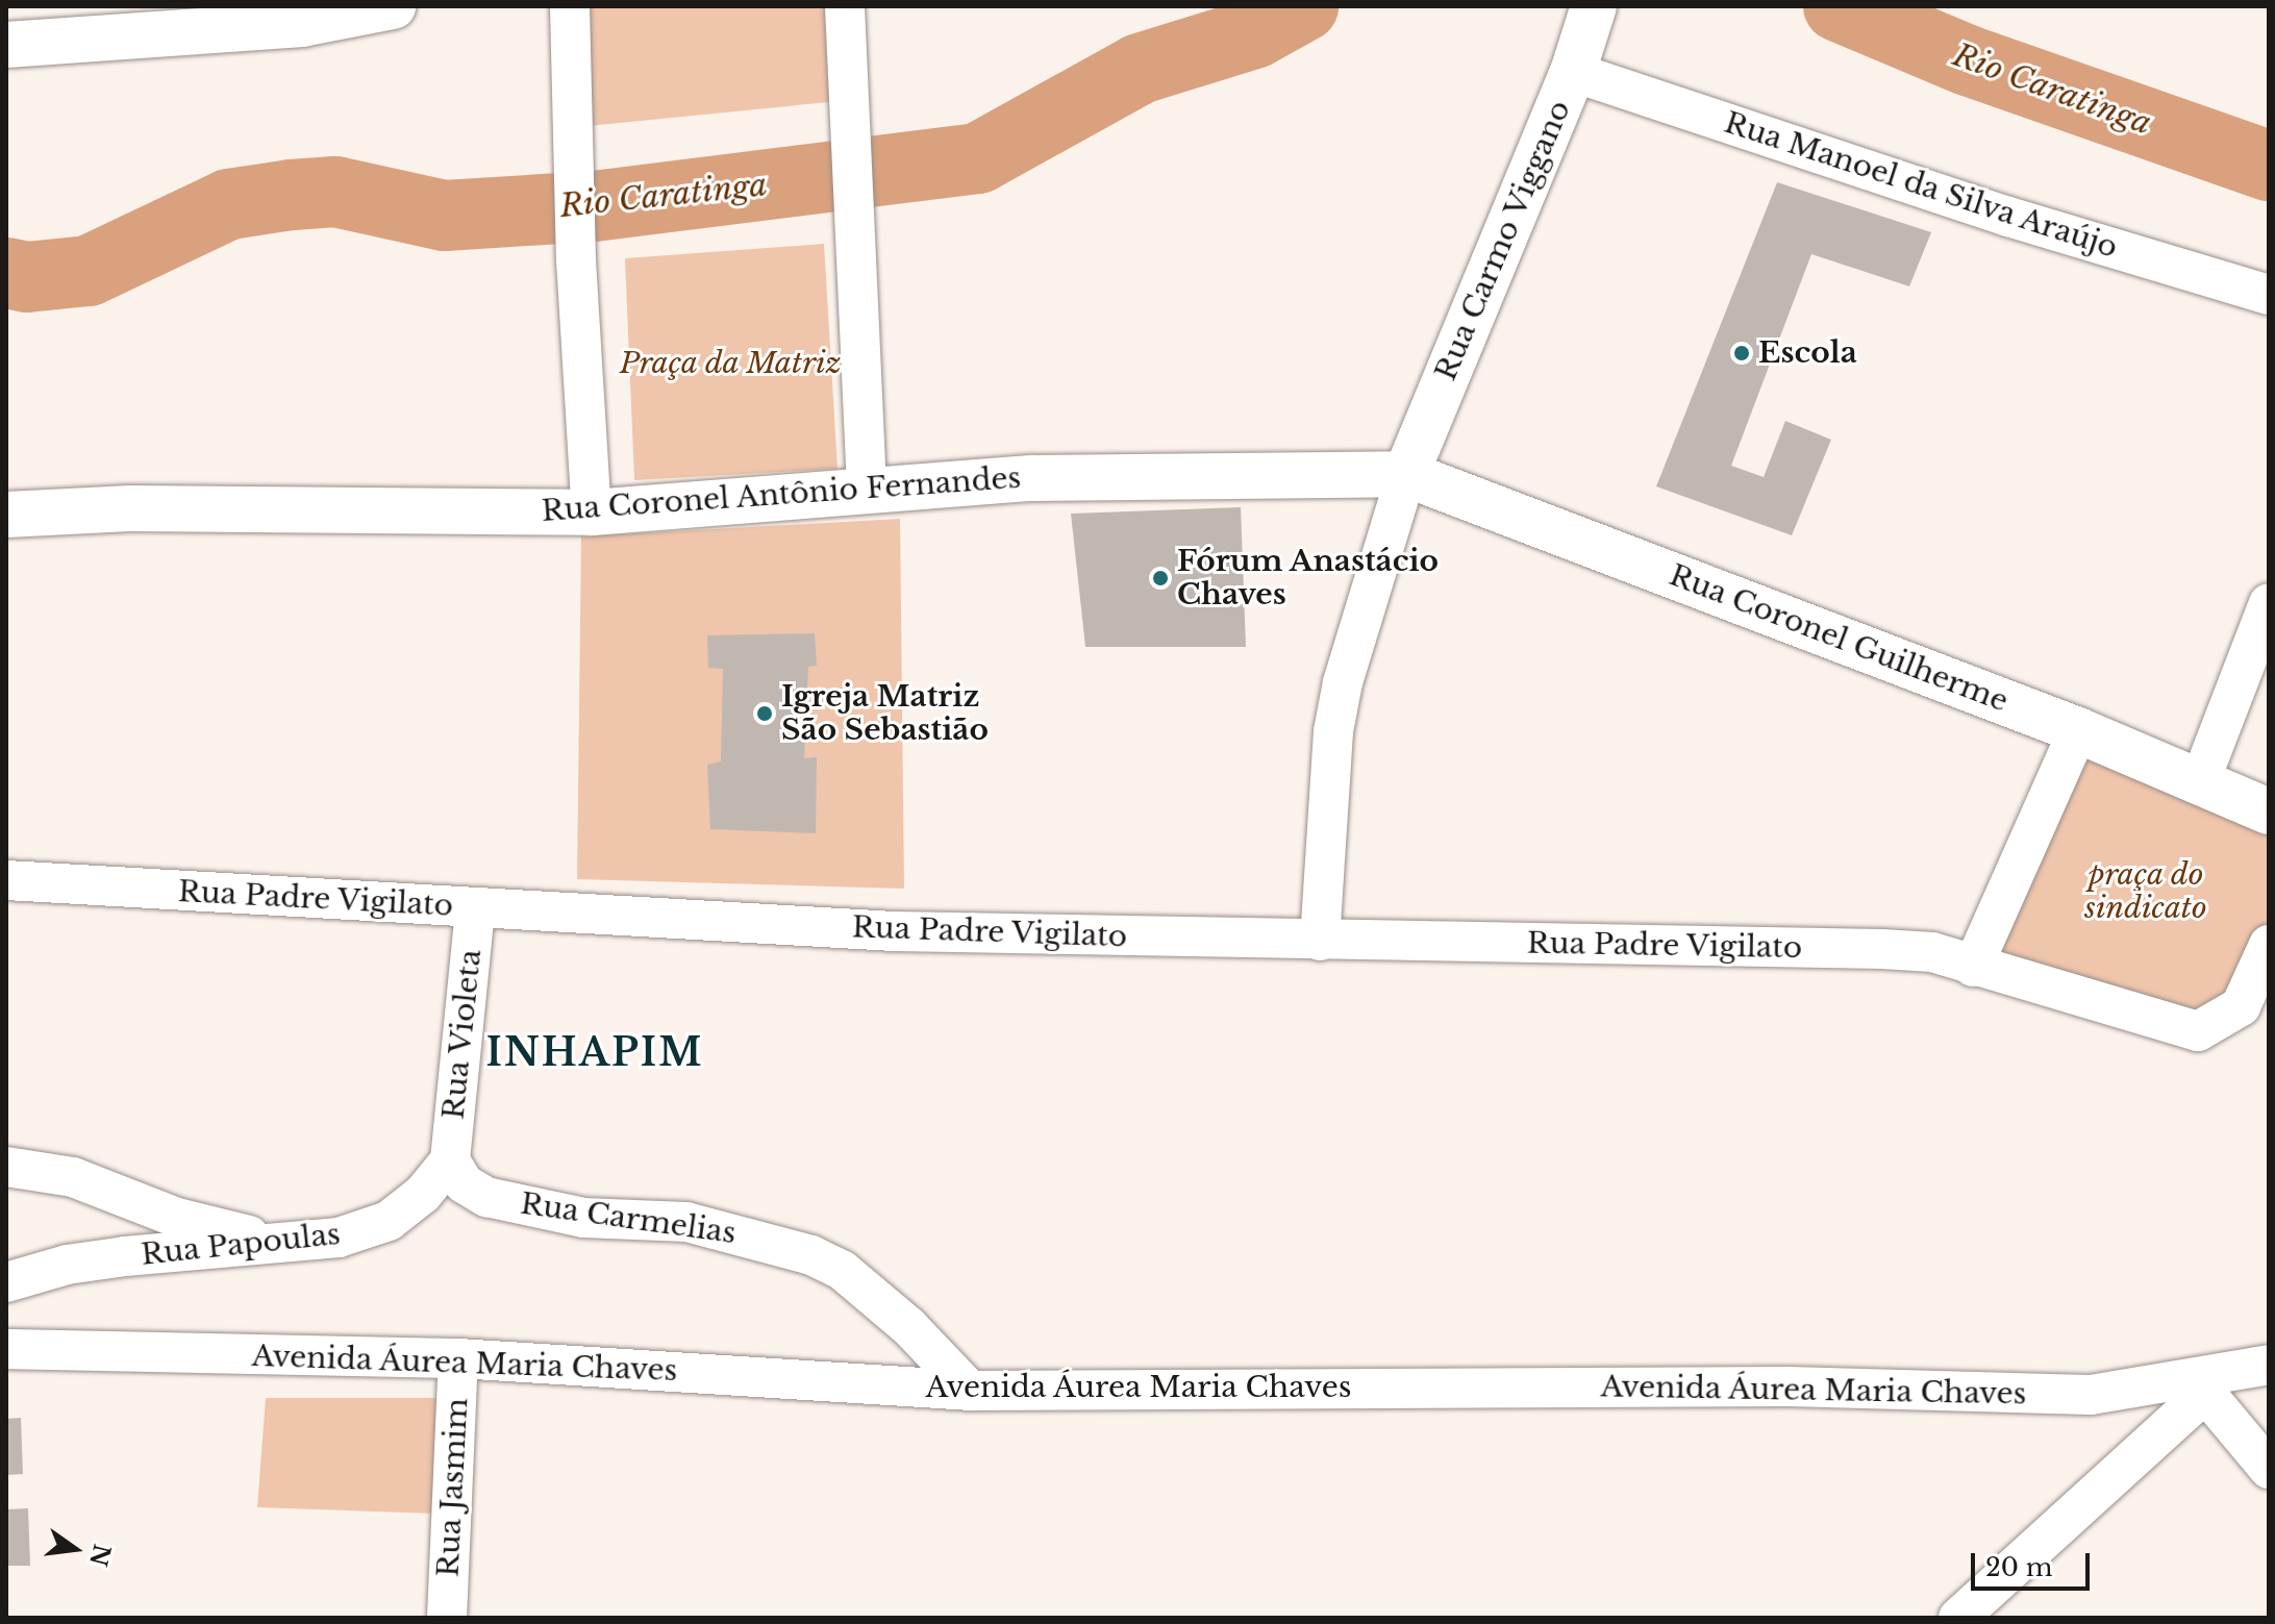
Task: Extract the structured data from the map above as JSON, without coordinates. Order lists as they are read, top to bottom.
{
  "streets": {
    "street": [
      "Rua Manoel da Silva Araújo",
      "Rua Carmo Viggano",
      "Rua Coronel Antônio Fernandes",
      "Rua Coronel Guilherme",
      "Rua Padre Vigilato",
      "Rua Violeta",
      "Rua Carmelias",
      "Rua Papoulas",
      "Avenida Áurea Maria Chaves",
      "Rua Jasmim"
    ]
  },
  "crossings": [
    ["Rua Manoel da Silva Araújo", "Rua Carmo Viggano"],
    ["Rua Carmo Viggano", "Rua Coronel Antônio Fernandes"],
    ["Rua Carmo Viggano", "Rua Coronel Guilherme"],
    ["Rua Coronel Antônio Fernandes", "Rua Coronel Guilherme"],
    ["Rua Padre Vigilato", "Rua Violeta"],
    ["Rua Violeta", "Rua Carmelias"],
    ["Rua Violeta", "Rua Papoulas"],
    ["Rua Carmelias", "Rua Papoulas"],
    ["Rua Carmelias", "Avenida Áurea Maria Chaves"],
    ["Avenida Áurea Maria Chaves", "Rua Jasmim"]
  ],
  "districts": ["INHAPIM"],
  "water": ["Rio Caratinga"],
  "parks": ["Praça da Matriz", "praça do sindicato"],
  "places": ["Escola", "Fórum Anastácio Chaves", "Igreja Matriz São Sebastião"],
  "scale_bar": "20 m",
  "north": "right"
}
